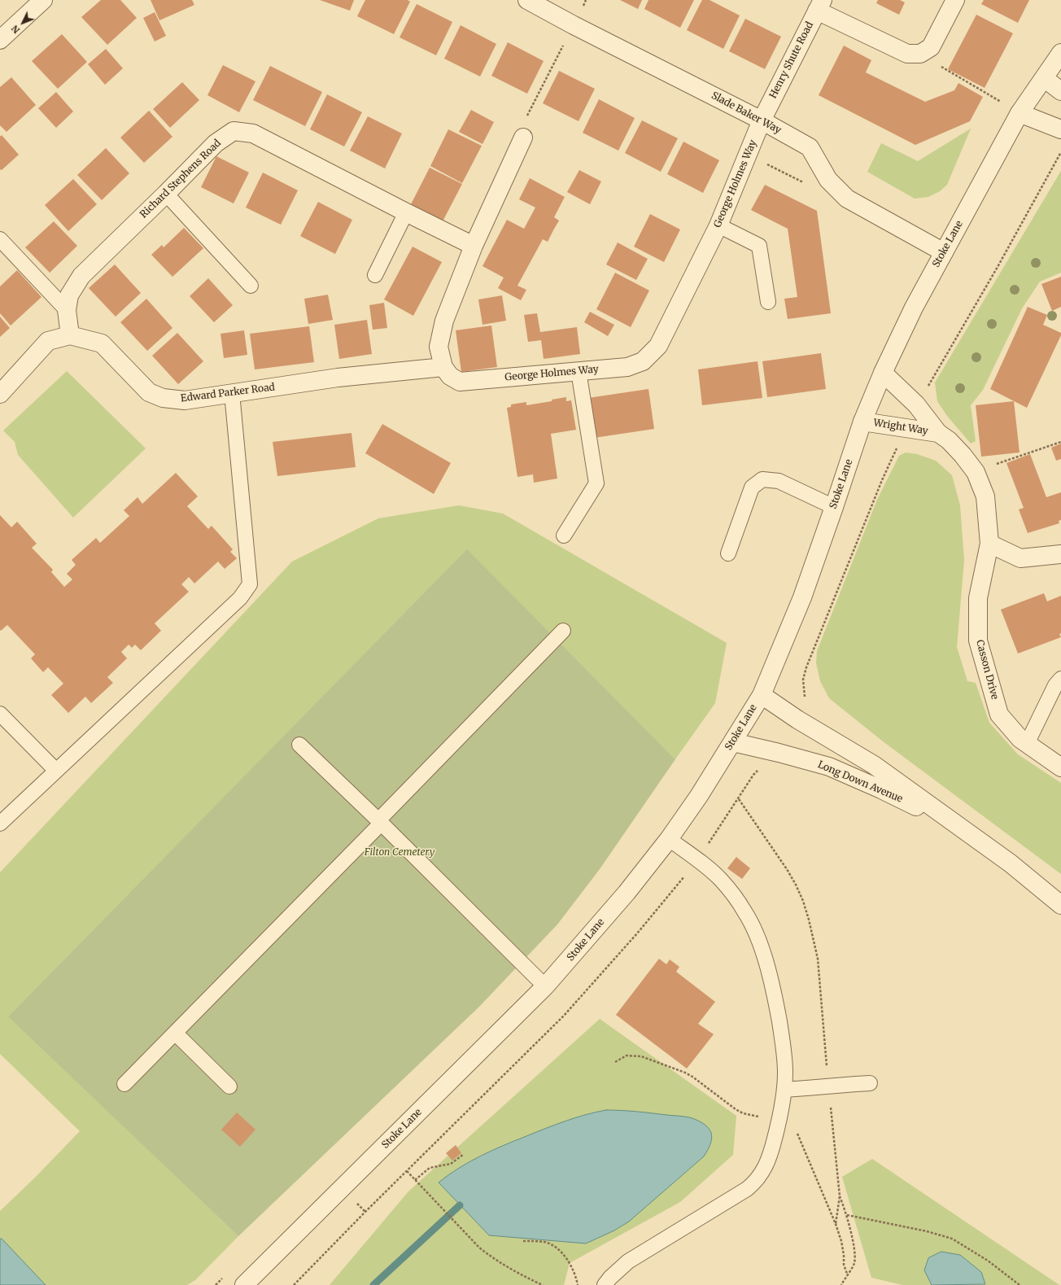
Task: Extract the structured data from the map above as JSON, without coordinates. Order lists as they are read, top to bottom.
{
  "streets": {
    "street": [
      "Henry Shute Road",
      "Slade Baker Way",
      "Richard Stephens Road",
      "George Holmes Way",
      "Stoke Lane",
      "Edward Parker Road",
      "Wright Way",
      "Casson Drive",
      "Long Down Avenue"
    ]
  },
  "crossings": [
    ["Henry Shute Road", "Slade Baker Way"],
    ["Henry Shute Road", "George Holmes Way"],
    ["Slade Baker Way", "George Holmes Way"],
    ["Slade Baker Way", "Stoke Lane"],
    ["Richard Stephens Road", "Edward Parker Road"],
    ["George Holmes Way", "Edward Parker Road"],
    ["Stoke Lane", "Wright Way"],
    ["Stoke Lane", "Long Down Avenue"],
    ["Wright Way", "Casson Drive"]
  ],
  "parks": ["Filton Cemetery"],
  "north": "bottom left"
}
